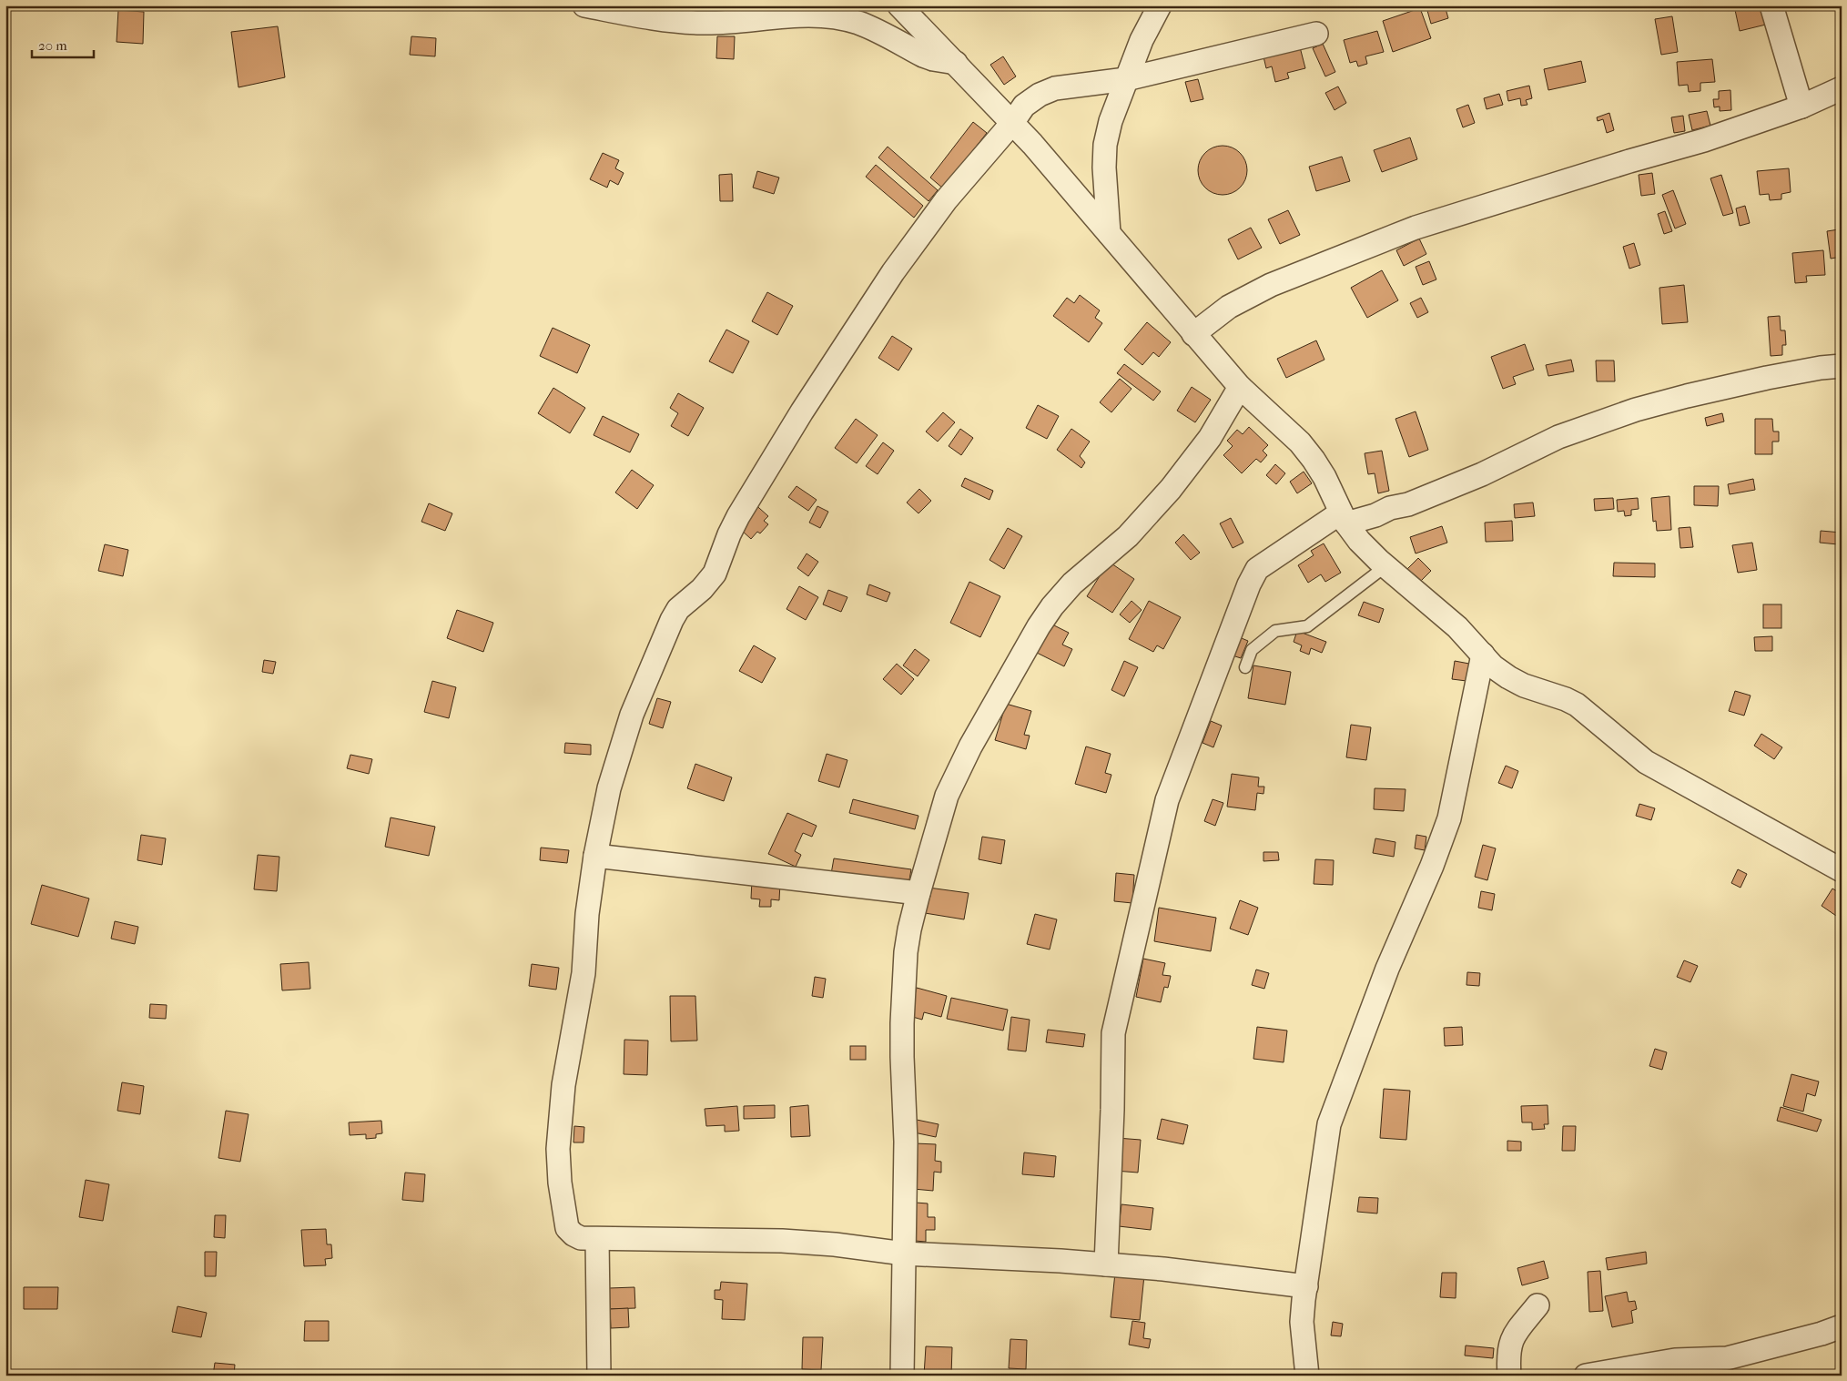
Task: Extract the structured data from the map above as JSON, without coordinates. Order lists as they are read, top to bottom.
{
  "scale_bar": "20 m"
}
